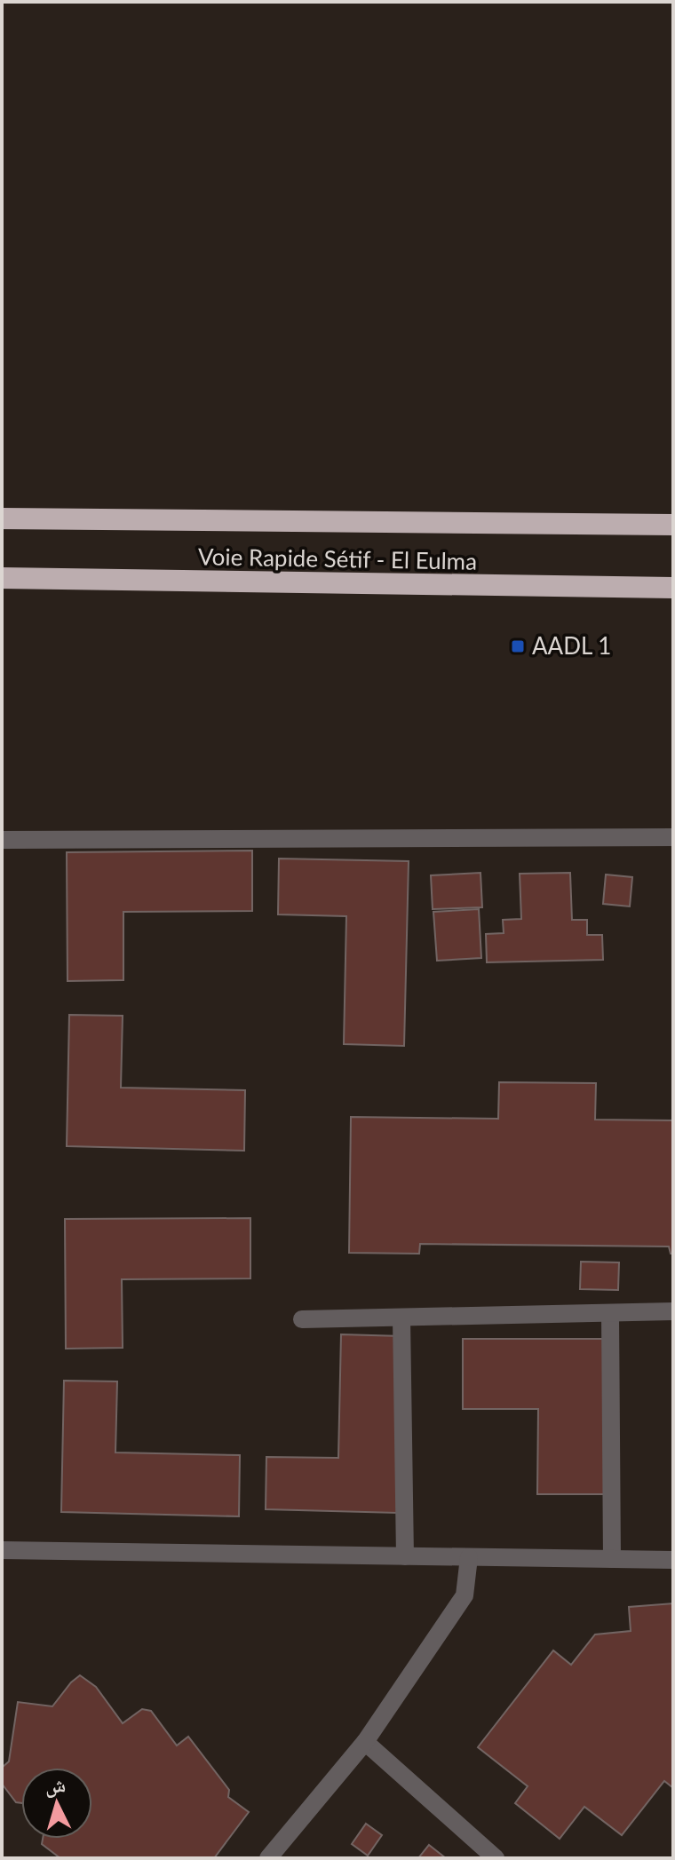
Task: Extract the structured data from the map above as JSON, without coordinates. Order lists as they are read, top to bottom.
{
  "streets": {
    "highway": ["Voie Rapide Sétif - El Eulma"]
  },
  "places": {
    "transit": ["AADL 1"]
  },
  "north": "top"
}
